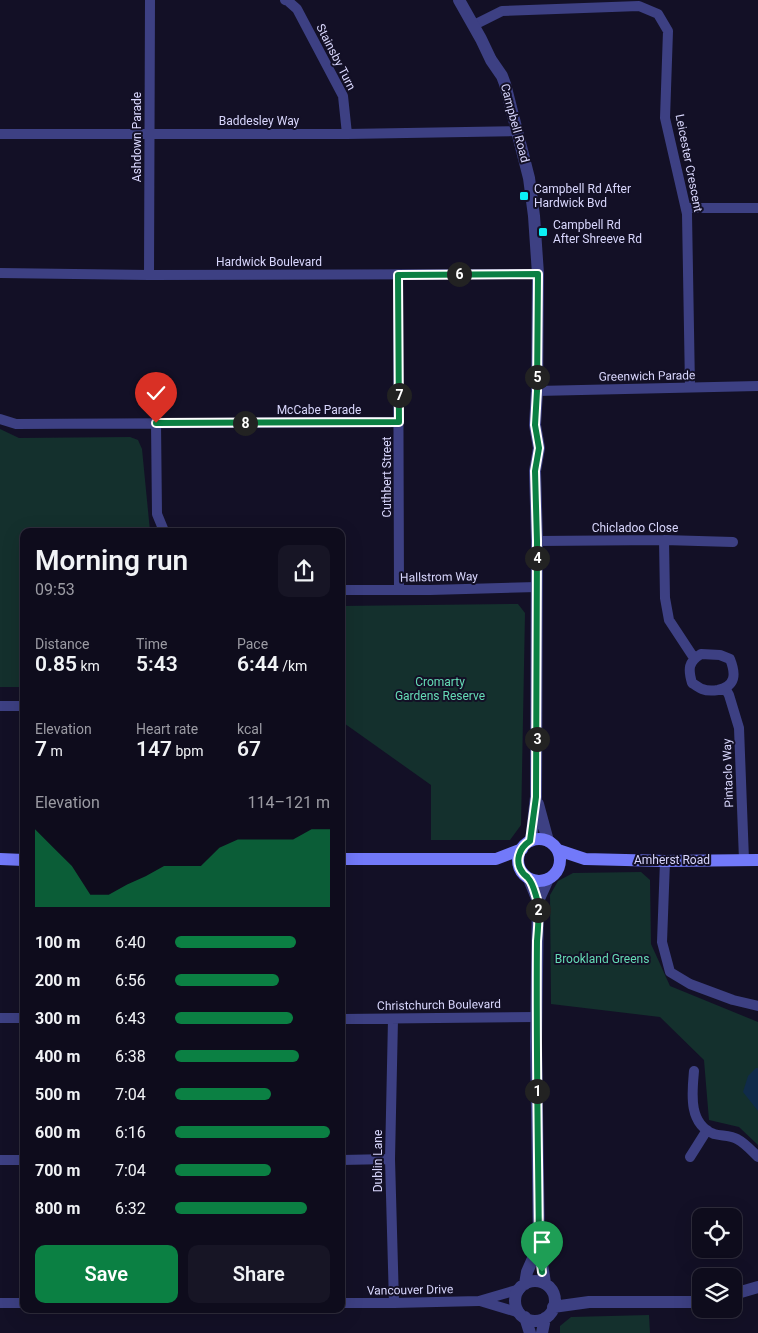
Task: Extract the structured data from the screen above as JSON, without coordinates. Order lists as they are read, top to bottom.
{
  "streets": {
    "main road": ["Amherst Road"],
    "street": [
      "Stainsby Turn",
      "Baddesley Way",
      "Campbell Road",
      "Ashdown Parade",
      "Leicester Crescent",
      "Hardwick Boulevard",
      "Greenwich Parade",
      "McCabe Parade",
      "Cuthbert Street",
      "Chicladoo Close",
      "Hallstrom Way",
      "Pintaclo Way",
      "Christchurch Boulevard",
      "Dublin Lane",
      "Vancouver Drive"
    ]
  },
  "crossings": [
    ["Stainsby Turn", "Baddesley Way"],
    ["Baddesley Way", "Campbell Road"],
    ["Baddesley Way", "Ashdown Parade"],
    ["Campbell Road", "Leicester Crescent"],
    ["Campbell Road", "Hardwick Boulevard"],
    ["Campbell Road", "Greenwich Parade"],
    ["Campbell Road", "Chicladoo Close"],
    ["Campbell Road", "Hallstrom Way"],
    ["Campbell Road", "Amherst Road"],
    ["Ashdown Parade", "Hardwick Boulevard"],
    ["Leicester Crescent", "Greenwich Parade"],
    ["Hardwick Boulevard", "Cuthbert Street"],
    ["McCabe Parade", "Cuthbert Street"],
    ["Cuthbert Street", "Hallstrom Way"],
    ["Pintaclo Way", "Amherst Road"],
    ["Christchurch Boulevard", "Dublin Lane"],
    ["Dublin Lane", "Vancouver Drive"]
  ],
  "parks": ["Cromarty Gardens Reserve", "Brookland Greens"],
  "places": {
    "transit": ["Campbell Rd After Hardwick Bvd", "Campbell Rd After Shreeve Rd"]
  },
  "page": {
    "pins": [
      "6",
      "5",
      "7",
      "8",
      "4",
      "3",
      "2",
      "1"
    ],
    "heading": ["Morning run", "09:53"],
    "stats": [
      ["Distance", "0.85 km"],
      ["Time", "5:43"],
      ["Pace", "6:44 /km"],
      ["Elevation", "7 m"],
      ["Heart rate", "147 bpm"],
      ["kcal", "67"]
    ],
    "chart": ["Elevation", "114–121 m"],
    "list": [
      {
        "name": "100 m",
        "note": "6:40"
      },
      {
        "name": "200 m",
        "note": "6:56"
      },
      {
        "name": "300 m",
        "note": "6:43"
      },
      {
        "name": "400 m",
        "note": "6:38"
      },
      {
        "name": "500 m",
        "note": "7:04"
      },
      {
        "name": "600 m",
        "note": "6:16"
      },
      {
        "name": "700 m",
        "note": "7:04"
      },
      {
        "name": "800 m",
        "note": "6:32"
      }
    ],
    "buttons": ["Save", "Share"]
  }
}
